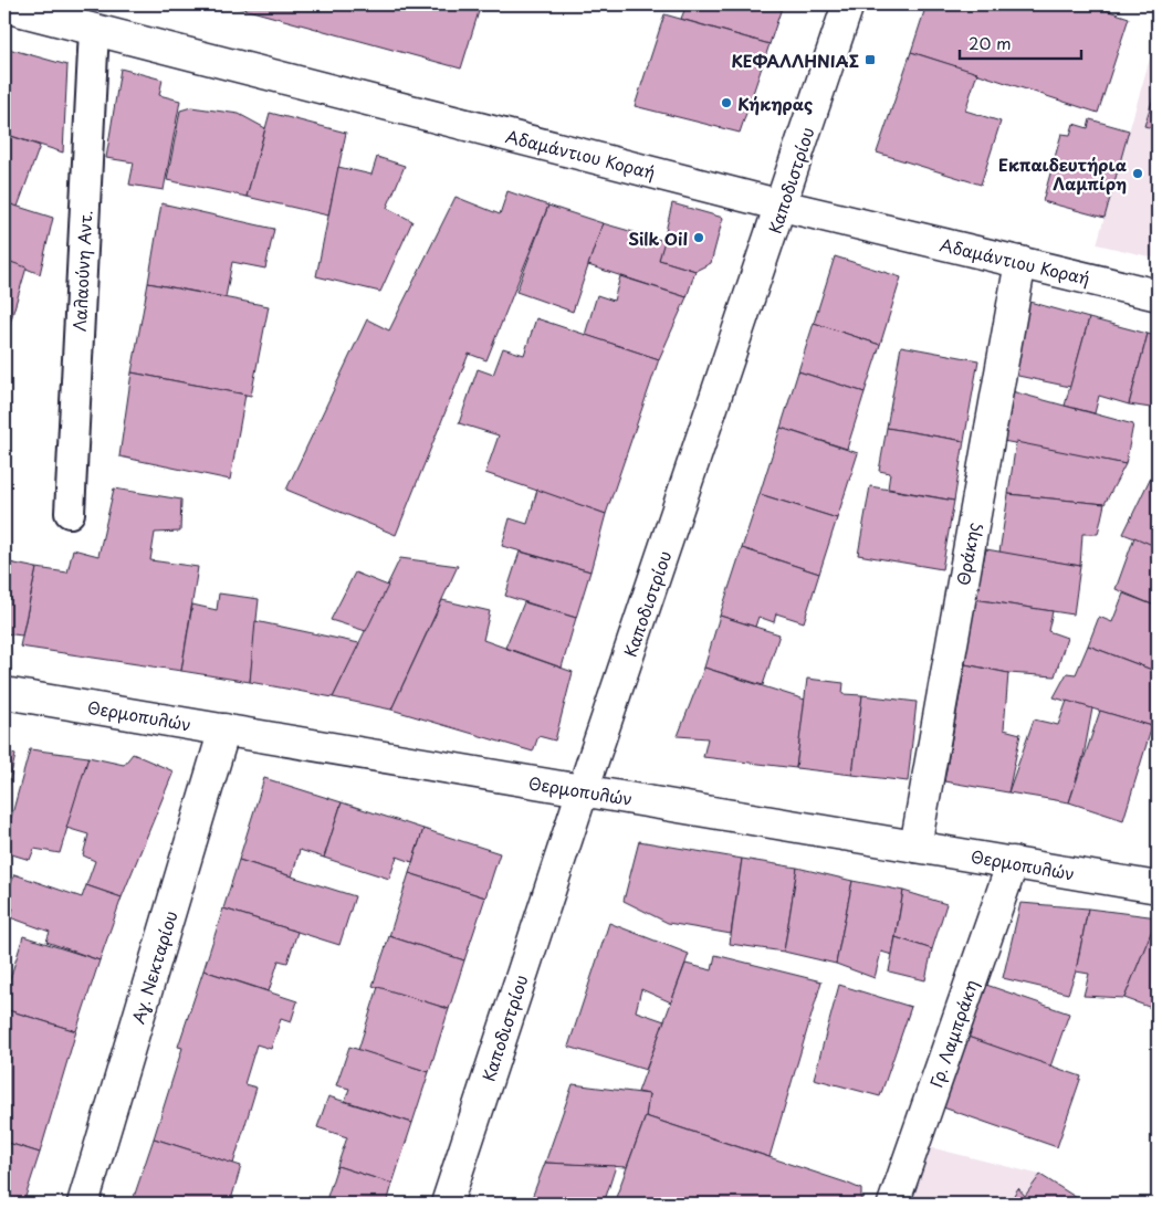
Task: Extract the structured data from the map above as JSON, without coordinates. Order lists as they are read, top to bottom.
{
  "streets": {
    "street": [
      "Αδαμάντιου Κοραή",
      "Καποδιστρίου",
      "Λαλαούνη Αντ.",
      "Θράκης",
      "Θερμοπυλών",
      "Αγ. Νεκταρίου",
      "Γρ. Λαμπράκη"
    ]
  },
  "crossings": [
    ["Αδαμάντιου Κοραή", "Καποδιστρίου"],
    ["Αδαμάντιου Κοραή", "Λαλαούνη Αντ."],
    ["Αδαμάντιου Κοραή", "Θράκης"],
    ["Καποδιστρίου", "Θερμοπυλών"],
    ["Θράκης", "Θερμοπυλών"],
    ["Θερμοπυλών", "Αγ. Νεκταρίου"],
    ["Θερμοπυλών", "Γρ. Λαμπράκη"]
  ],
  "places": {
    "transit": ["ΚΕΦΑΛΛΗΝΙΑΣ"],
    "other": ["Κήκηρας", "Εκπαιδευτήρια Λαμπίρη", "Silk Oil"]
  },
  "scale_bar": "20 m"
}
